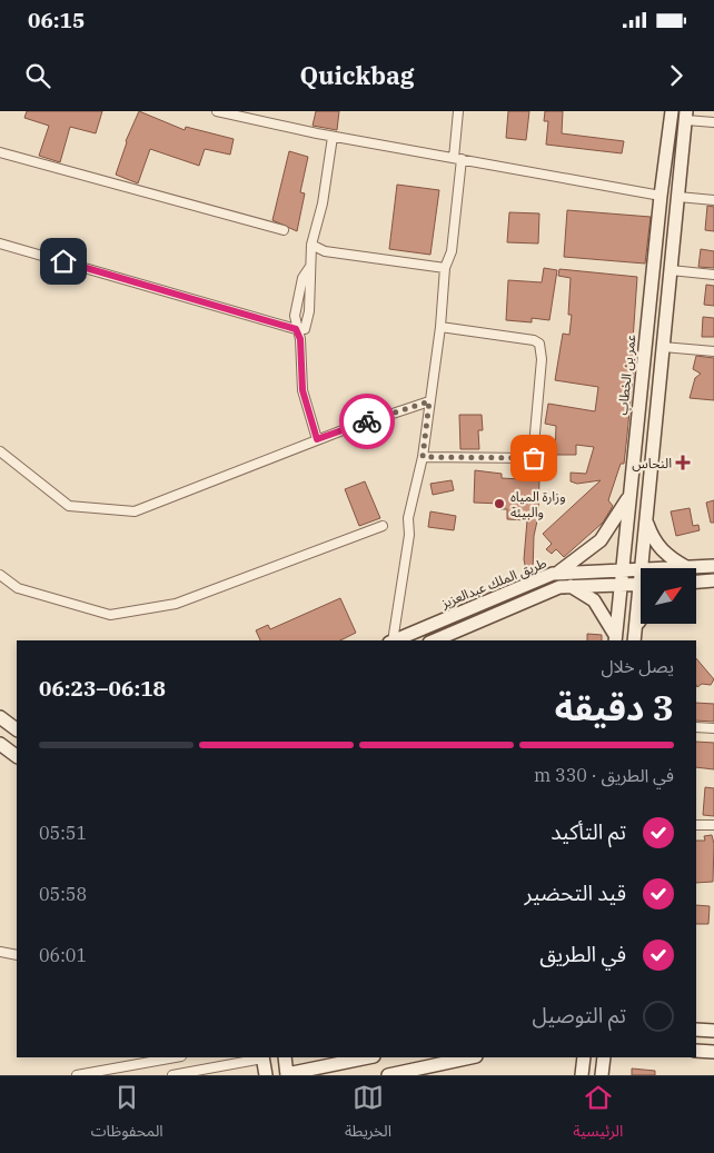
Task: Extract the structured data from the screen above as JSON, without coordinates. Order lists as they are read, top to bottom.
{
  "streets": {
    "street": ["عمر بن الخطاب", "طريق الملك عبدالعزيز"]
  },
  "crossings": [
    ["عمر بن الخطاب", "طريق الملك عبدالعزيز"]
  ],
  "places": {
    "health": ["النحاس"],
    "other": ["وزارة المياه والبيئة"]
  },
  "north": "top right",
  "page": {
    "status": "06:15",
    "header": "Quickbag",
    "heading": ["3 دقيقة", "يصل خلال", "06:18–06:23"],
    "bar": "في الطريق · 330 m",
    "list": [
      ["تم التأكيد", "05:51"],
      ["قيد التحضير", "05:58"],
      ["في الطريق", "06:01"],
      "تم التوصيل"
    ],
    "tabs": ["الرئيسية", "الخريطة", "المحفوظات"]
  }
}
